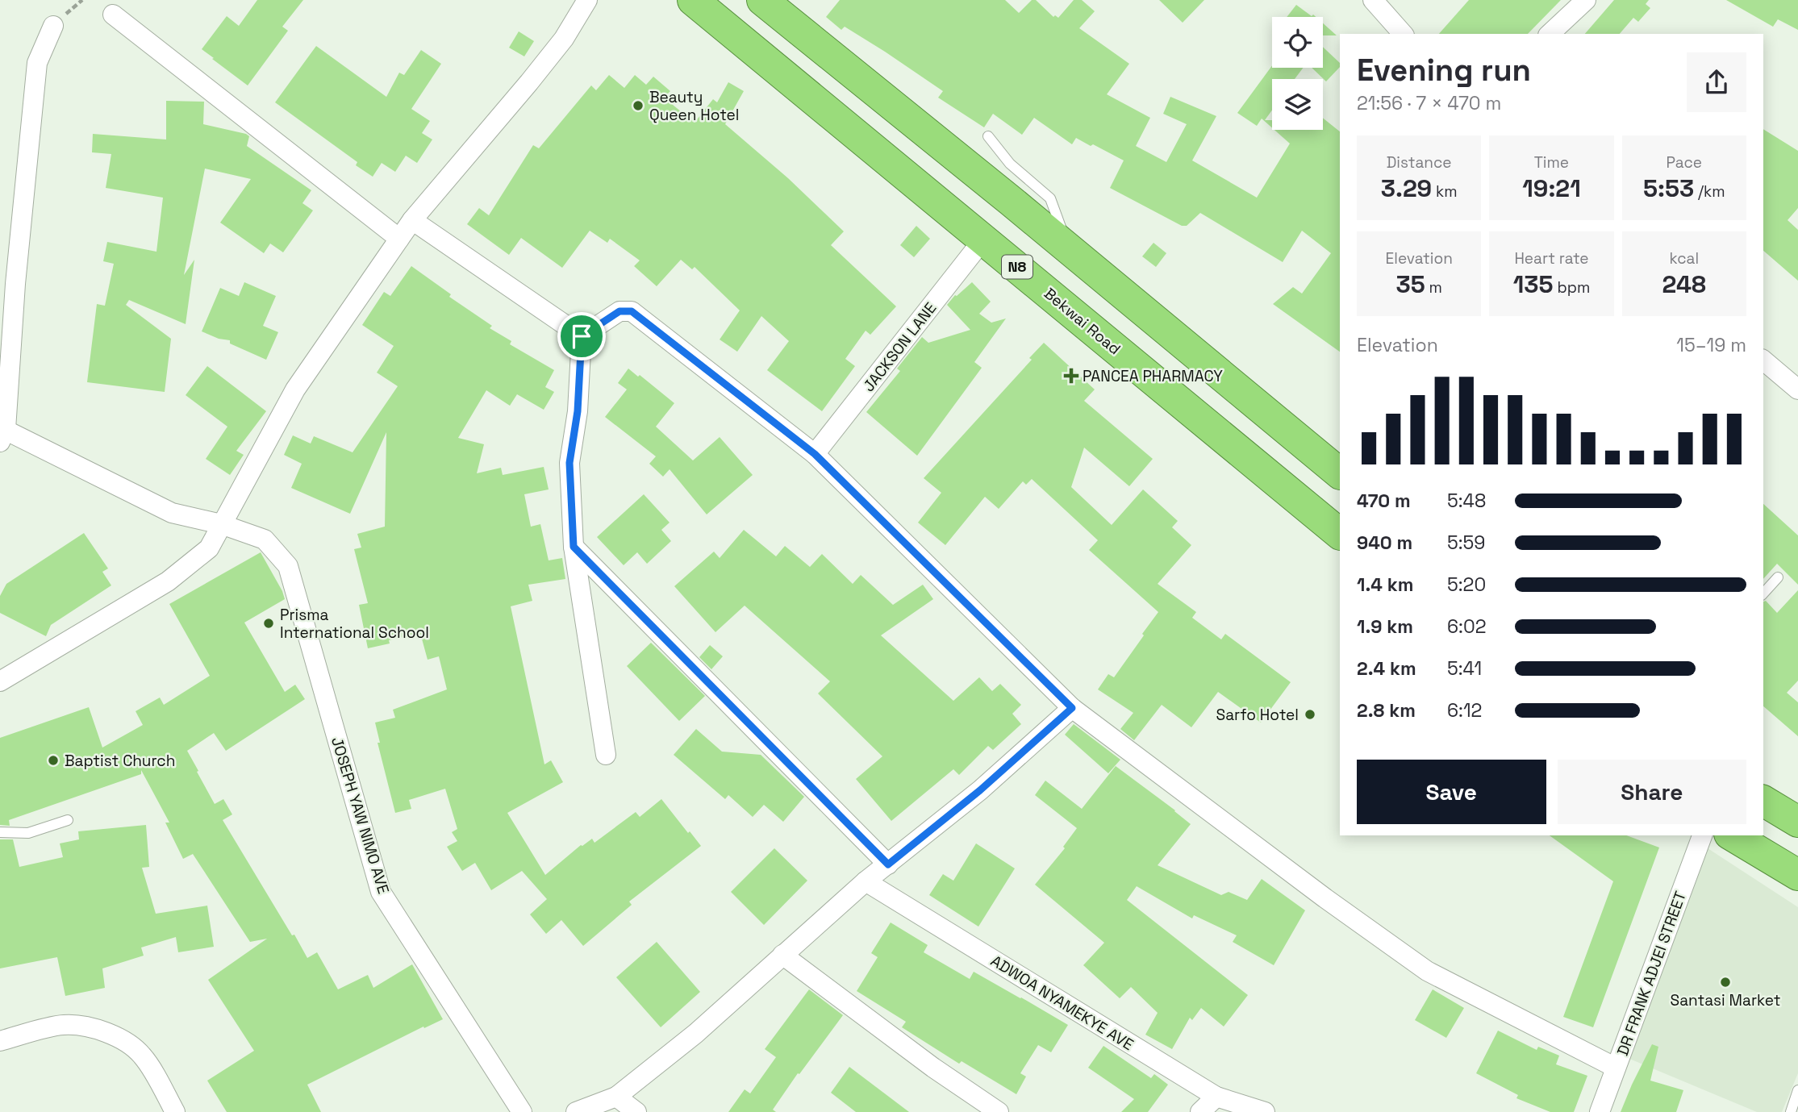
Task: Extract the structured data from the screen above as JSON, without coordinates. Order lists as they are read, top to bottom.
{
  "streets": {
    "highway": ["N8", "Bekwai Road"],
    "street": [
      "JACKSON LANE",
      "JOSEPH YAW NIMO AVE",
      "DR FRANK ADJEI STREET",
      "ADWOA NYAMEKYE AVE"
    ]
  },
  "crossings": [
    ["Bekwai Road", "JACKSON LANE"]
  ],
  "places": {
    "other": [
      "Beauty Queen Hotel",
      "Prisma International School",
      "Sarfo Hotel",
      "Baptist Church",
      "Santasi Market"
    ],
    "health": ["PANCEA PHARMACY"]
  },
  "page": {
    "heading": ["Evening run", "21:56 · 7 × 470 m"],
    "stats": [
      ["Distance", "3.29 km"],
      ["Time", "19:21"],
      ["Pace", "5:53 /km"],
      ["Elevation", "35 m"],
      ["Heart rate", "135 bpm"],
      ["kcal", "248"]
    ],
    "chart": ["Elevation", "15–19 m"],
    "list": [
      {
        "name": "470 m",
        "note": "5:48"
      },
      {
        "name": "940 m",
        "note": "5:59"
      },
      {
        "name": "1.4 km",
        "note": "5:20"
      },
      {
        "name": "1.9 km",
        "note": "6:02"
      },
      {
        "name": "2.4 km",
        "note": "5:41"
      },
      {
        "name": "2.8 km",
        "note": "6:12"
      }
    ],
    "buttons": ["Save", "Share"]
  }
}
